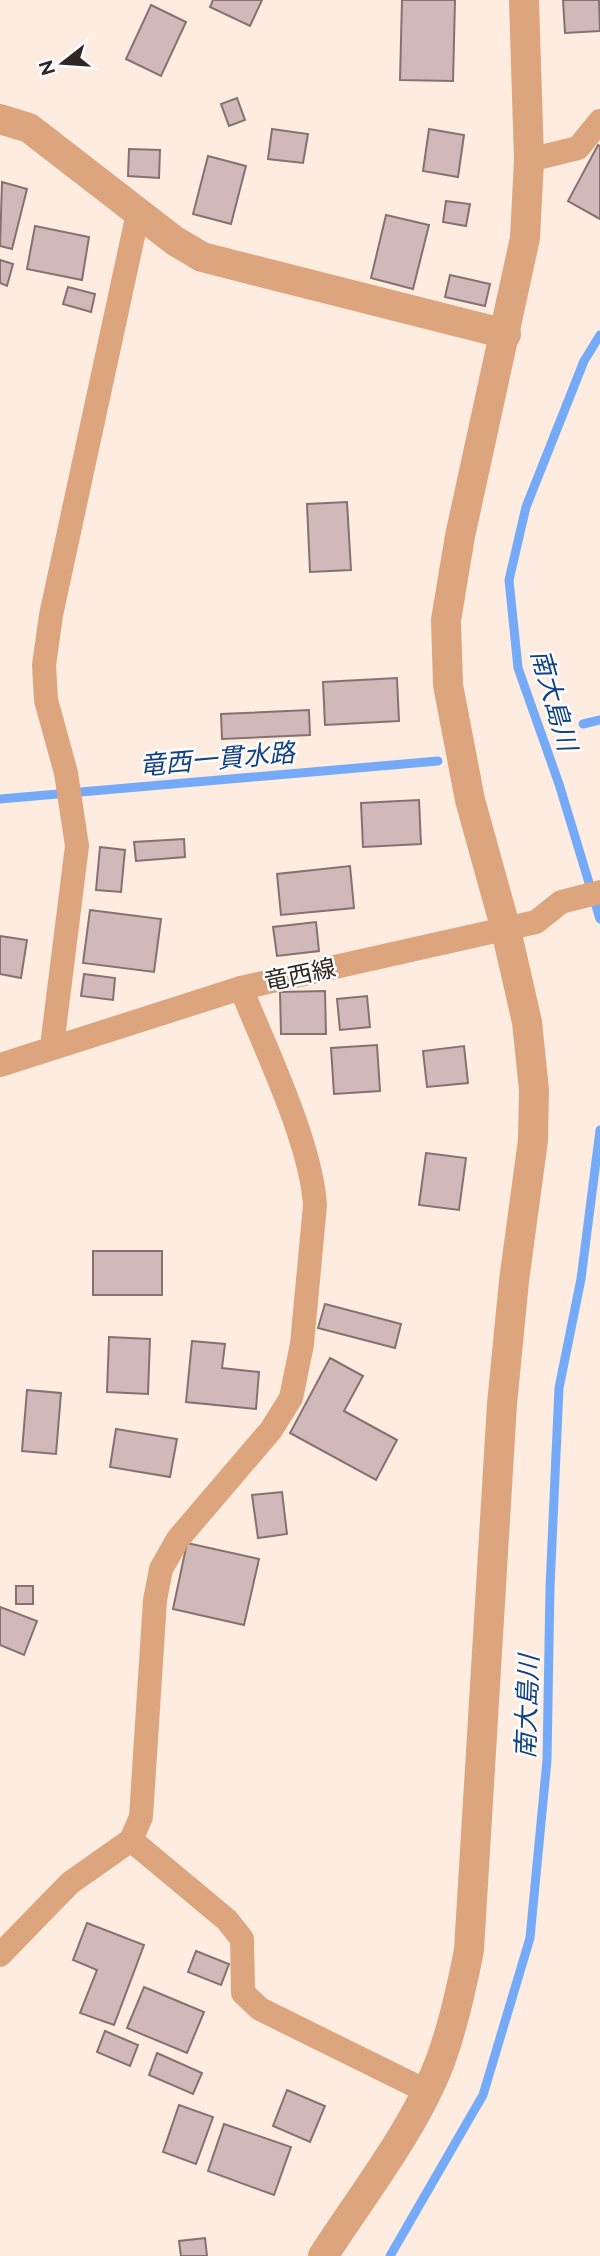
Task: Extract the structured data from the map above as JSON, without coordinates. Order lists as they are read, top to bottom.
{
  "streets": {
    "street": ["竜西線"]
  },
  "water": ["南大島川", "竜西一貫水路"],
  "north": "left"
}
